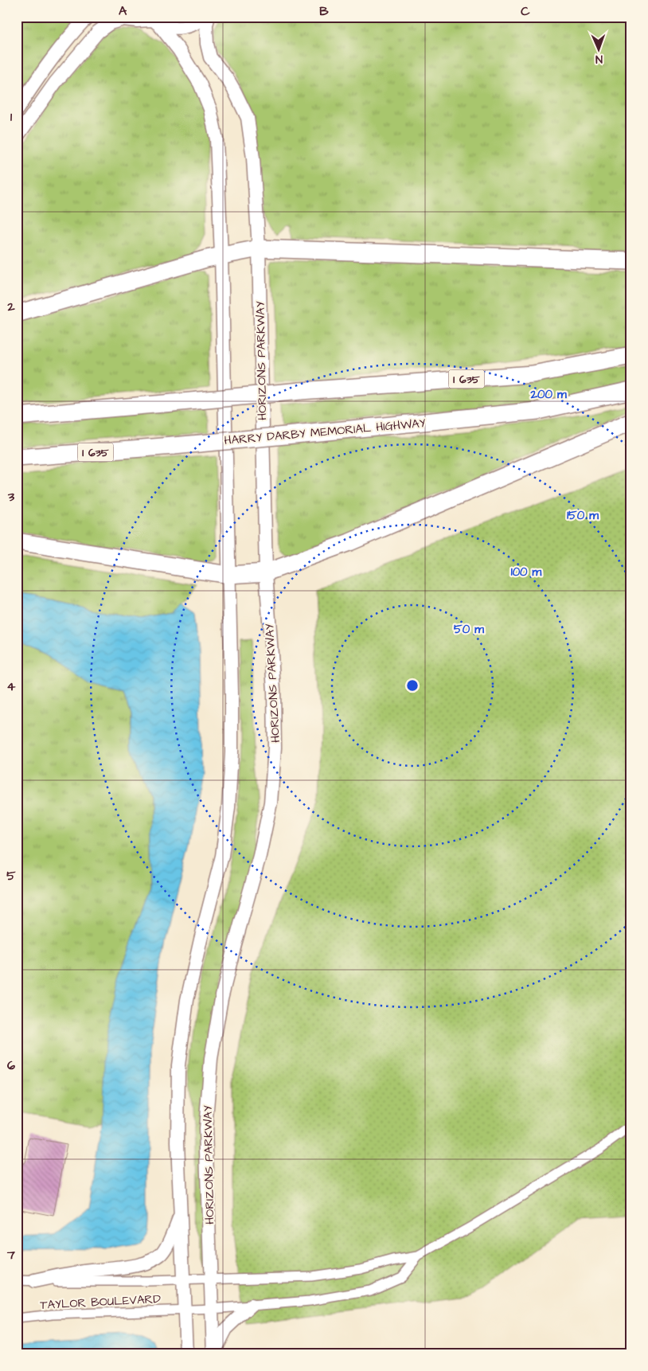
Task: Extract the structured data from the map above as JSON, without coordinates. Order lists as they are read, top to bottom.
{
  "streets": {
    "highway": ["I 635", "HARRY DARBY MEMORIAL HIGHWAY"],
    "main road": ["HORIZONS PARKWAY"],
    "street": ["TAYLOR BOULEVARD"]
  },
  "crossings": [
    ["HORIZONS PARKWAY", "TAYLOR BOULEVARD"]
  ],
  "north": "bottom",
  "grid": {
    "columns": ["A", "B", "C"],
    "rows": [
      "1",
      "2",
      "3",
      "4",
      "5",
      "6",
      "7"
    ]
  },
  "rings": [
    "200 m",
    "150 m",
    "100 m",
    "50 m"
  ]
}
